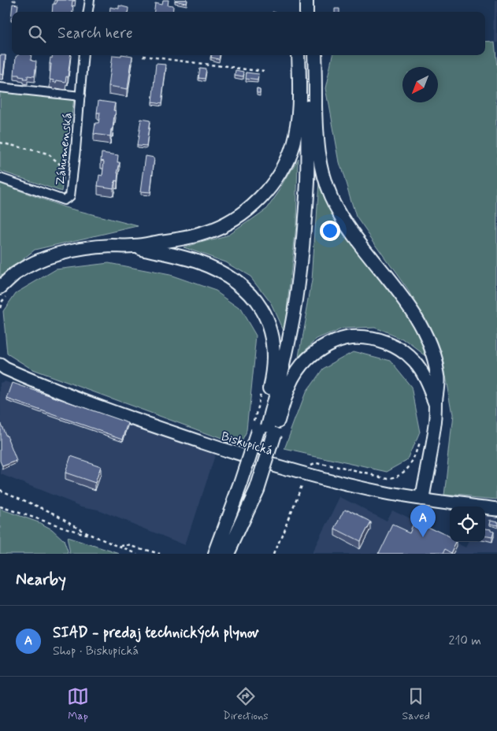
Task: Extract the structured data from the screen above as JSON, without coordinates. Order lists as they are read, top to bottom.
{
  "streets": {
    "street": ["Záhumenská", "Biskupická"]
  },
  "north": "bottom left",
  "page": {
    "search": "Search here",
    "pins": "A",
    "heading": "Nearby",
    "list": [
      {
        "mark": "A",
        "name": "SIAD - predaj technických plynov",
        "note": "Shop · Biskupická",
        "value": "210 m"
      }
    ],
    "nav": ["Map", "Directions", "Saved"]
  }
}
